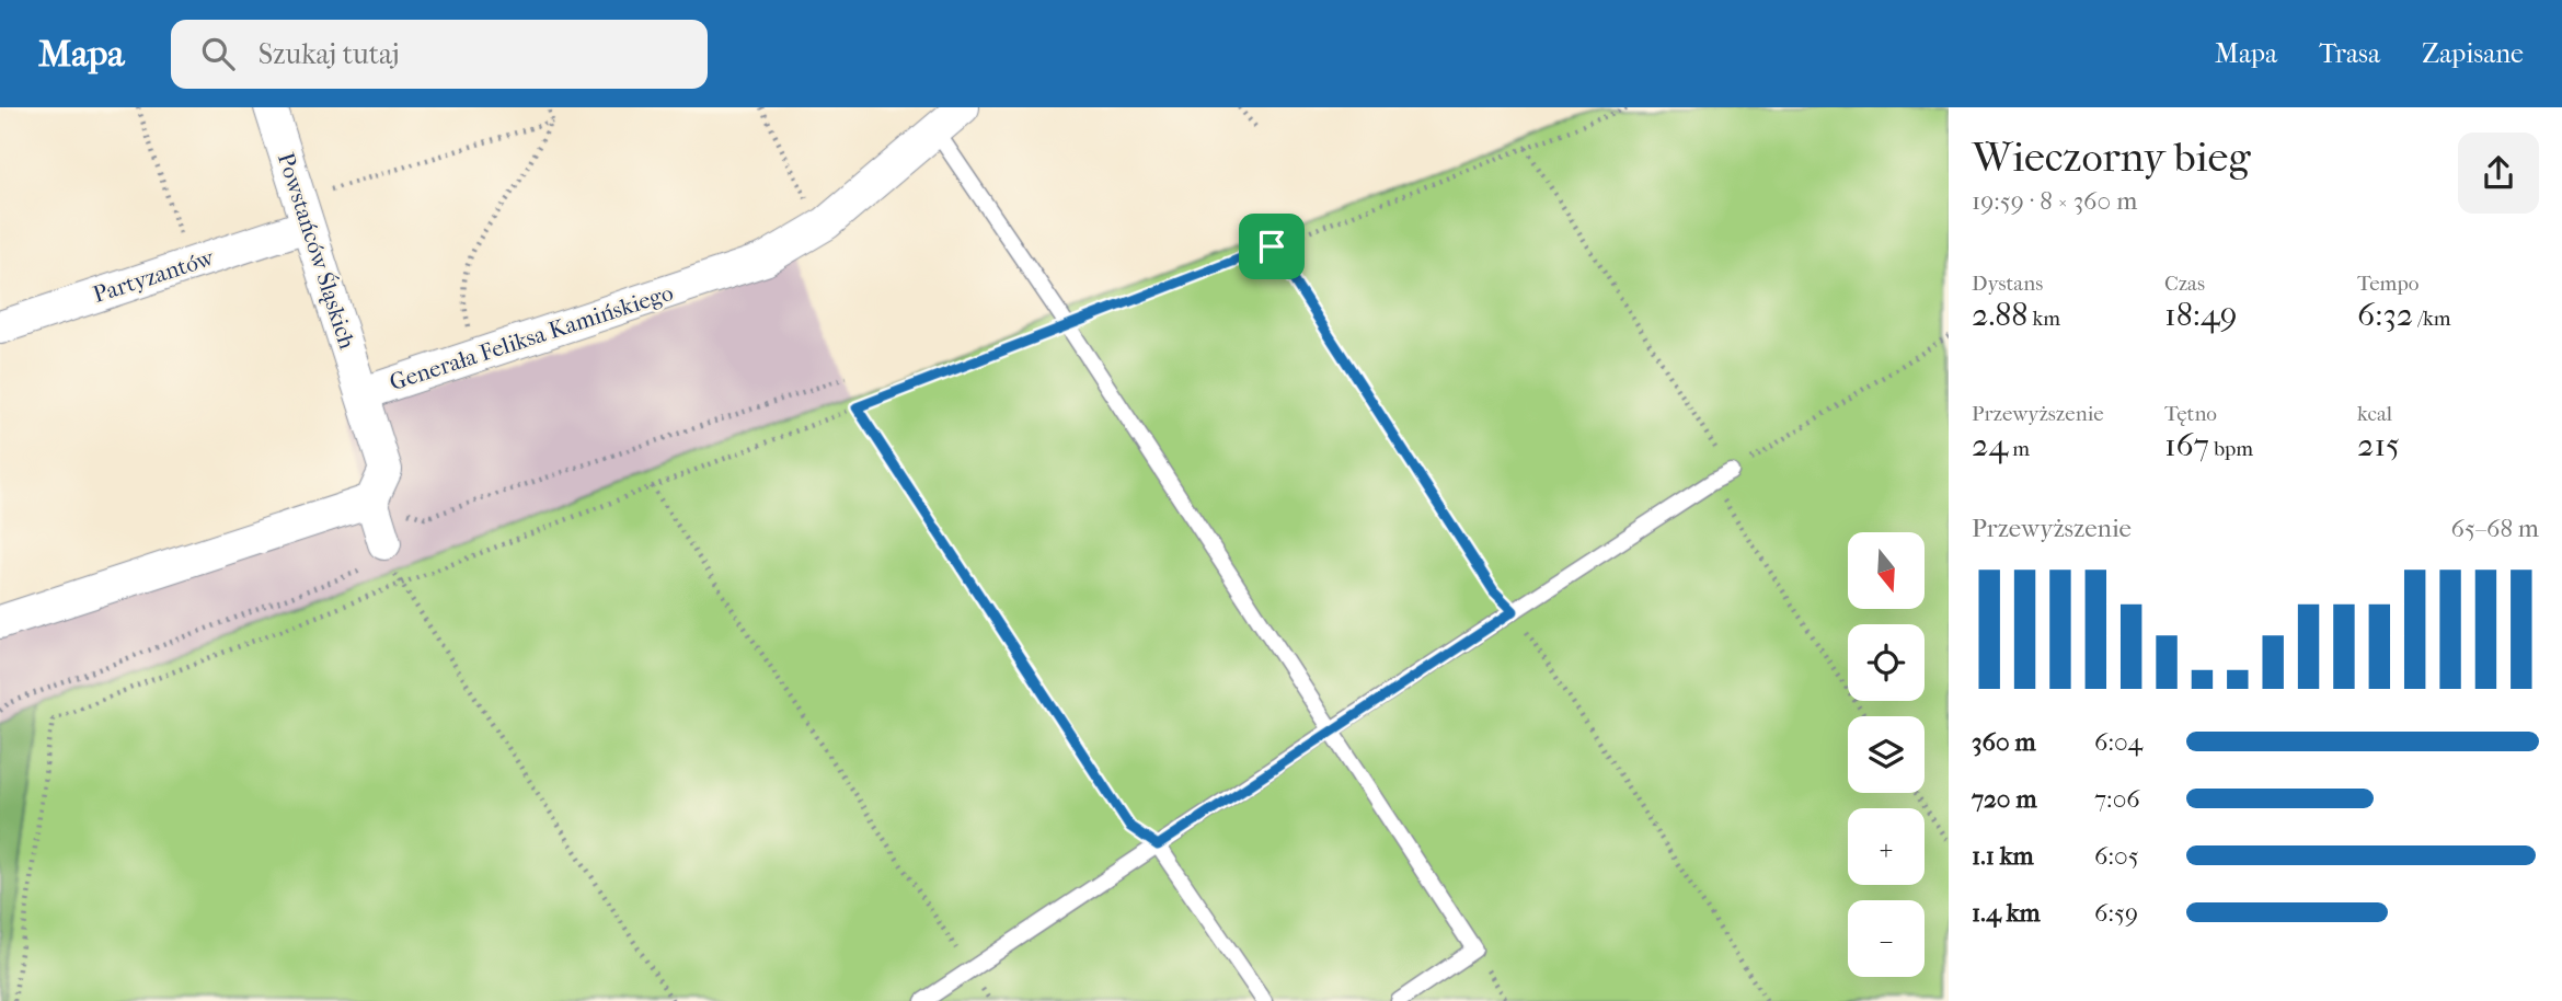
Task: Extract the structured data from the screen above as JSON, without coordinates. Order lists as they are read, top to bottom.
{
  "streets": {
    "street": ["Powstańców Śląskich", "Partyzantów", "Generała Feliksa Kamińskiego"]
  },
  "crossings": [
    ["Powstańców Śląskich", "Partyzantów"],
    ["Powstańców Śląskich", "Generała Feliksa Kamińskiego"]
  ],
  "north": "bottom",
  "page": {
    "header": "Mapa",
    "search": "Szukaj tutaj",
    "nav": ["Mapa", "Trasa", "Zapisane"],
    "heading": ["Wieczorny bieg", "19:59 · 8 × 360 m"],
    "stats": [
      ["Dystans", "2.88 km"],
      ["Czas", "18:49"],
      ["Tempo", "6:32 /km"],
      ["Przewyższenie", "24 m"],
      ["Tętno", "167 bpm"],
      ["kcal", "215"]
    ],
    "chart": ["Przewyższenie", "65–68 m"],
    "map_buttons": ["+", "−"],
    "list": [
      {
        "name": "360 m",
        "note": "6:04"
      },
      {
        "name": "720 m",
        "note": "7:06"
      },
      {
        "name": "1.1 km",
        "note": "6:05"
      },
      {
        "name": "1.4 km",
        "note": "6:59"
      }
    ]
  }
}
